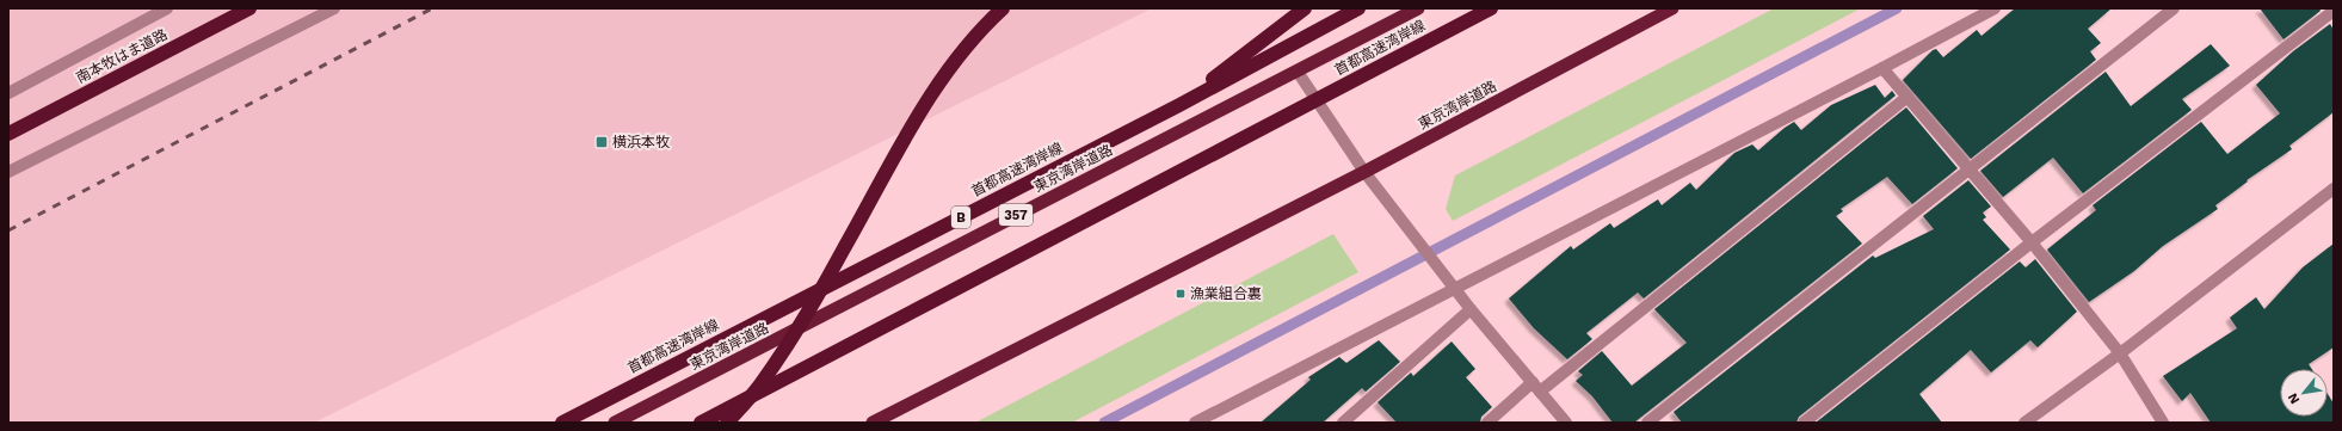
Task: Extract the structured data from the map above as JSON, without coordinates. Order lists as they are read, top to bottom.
{
  "streets": {
    "highway": [
      "首都高速湾岸線",
      "南本牧はま道路",
      "東京湾岸道路",
      "357",
      "B"
    ]
  },
  "places": {
    "transit": ["横浜本牧", "漁業組合裏"]
  },
  "north": "bottom left"
}
